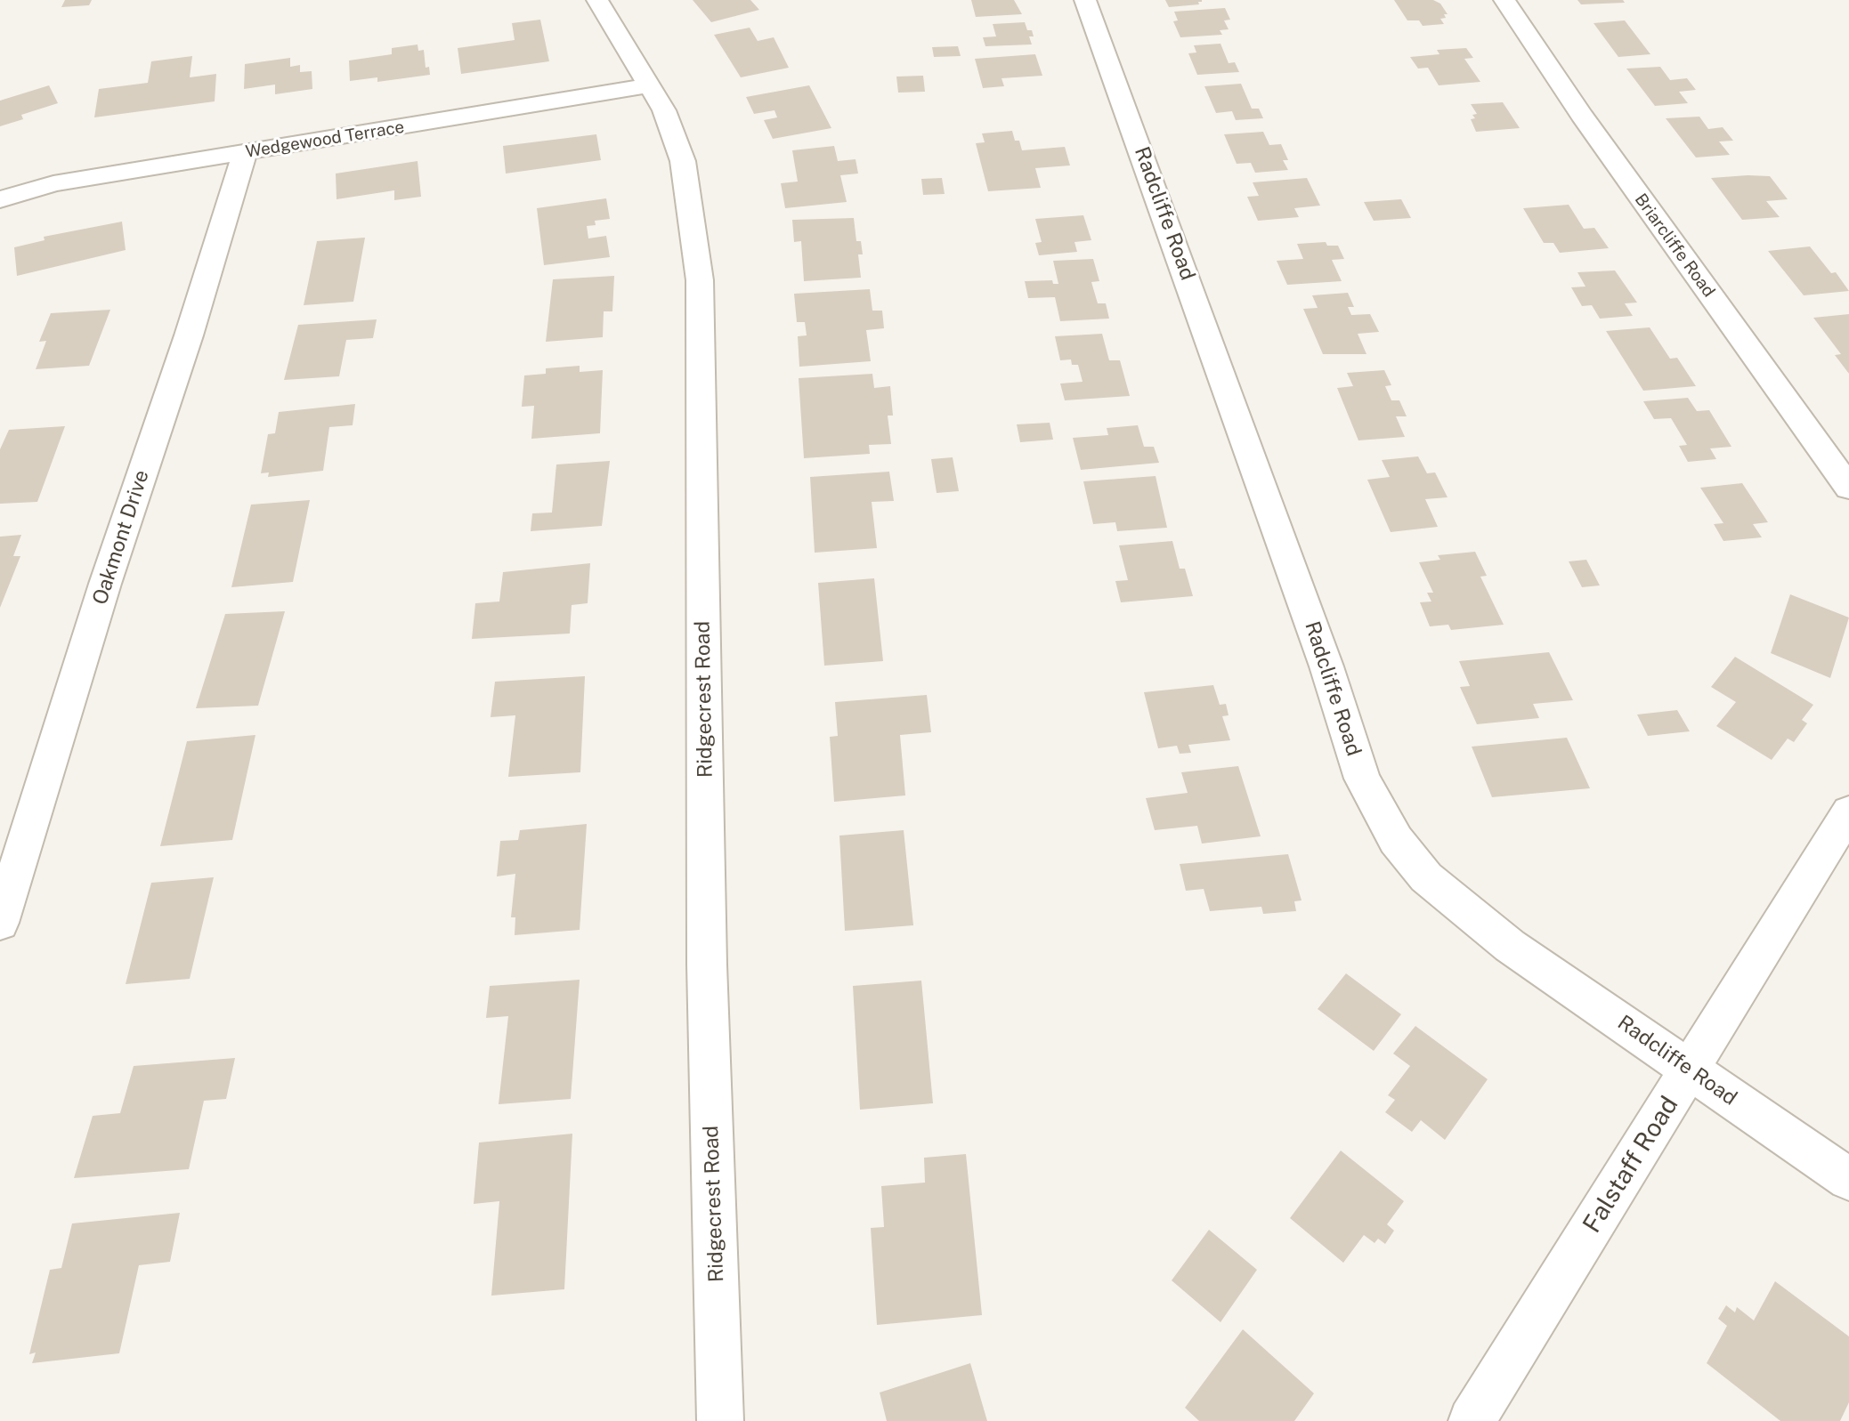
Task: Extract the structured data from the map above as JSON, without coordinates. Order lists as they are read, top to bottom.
{
  "streets": {
    "street": [
      "Wedgewood Terrace",
      "Radcliffe Road",
      "Briarcliffe Road",
      "Oakmont Drive",
      "Ridgecrest Road",
      "Falstaff Road"
    ]
  },
  "crossings": [
    ["Wedgewood Terrace", "Oakmont Drive"],
    ["Wedgewood Terrace", "Ridgecrest Road"],
    ["Radcliffe Road", "Falstaff Road"]
  ]
}
